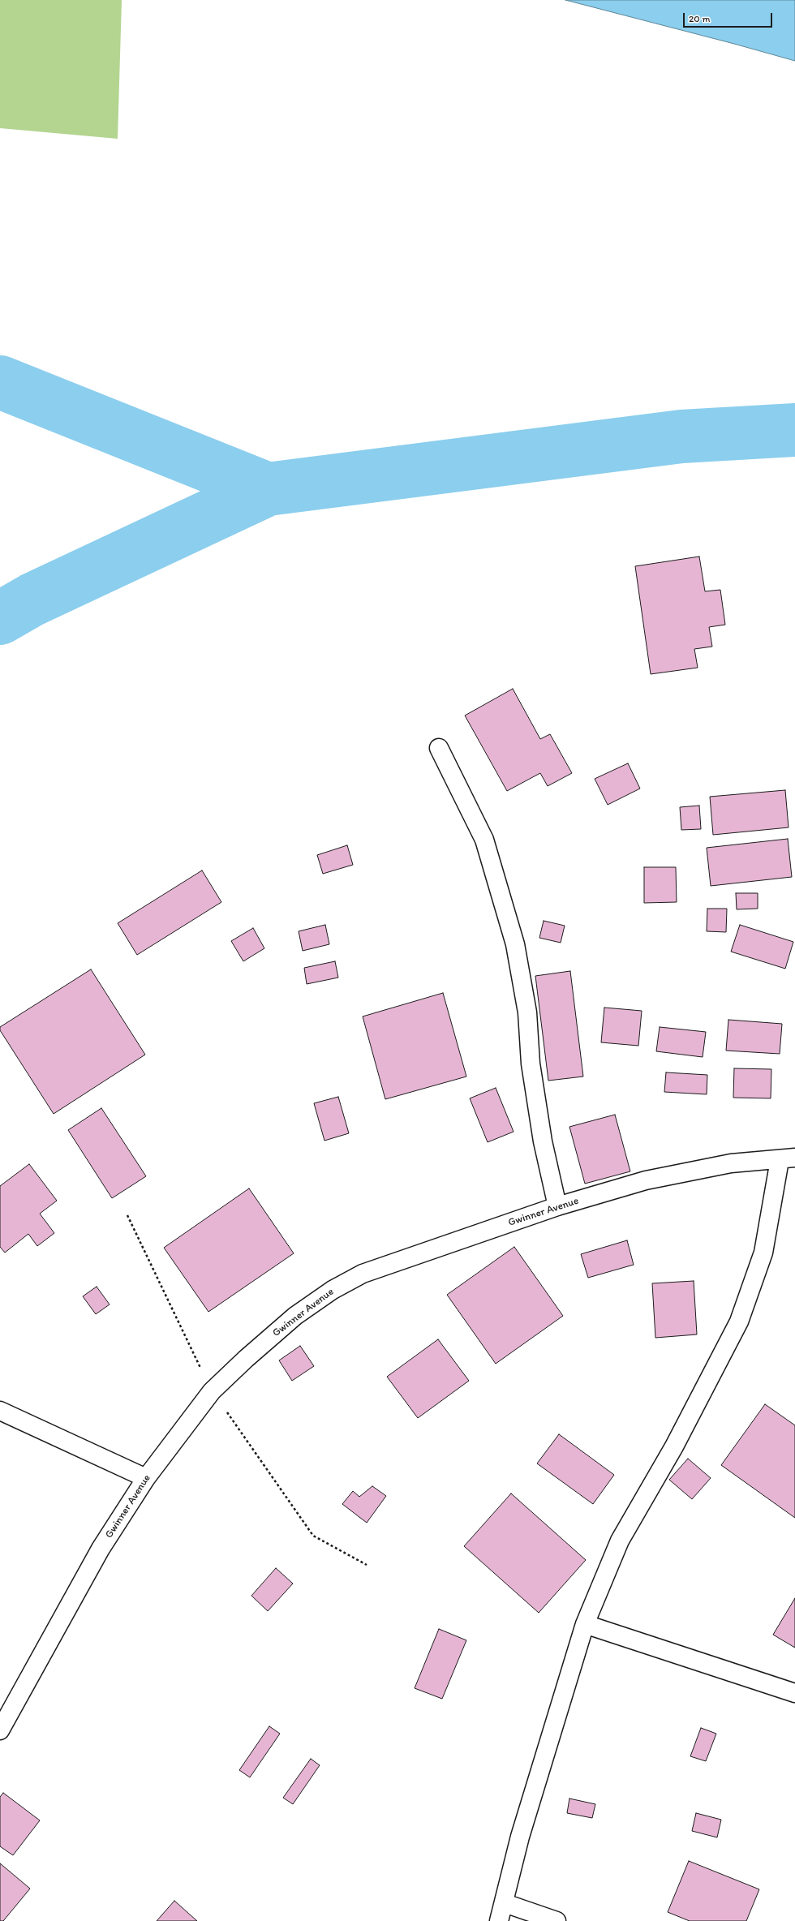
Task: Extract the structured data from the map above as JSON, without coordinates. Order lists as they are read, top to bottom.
{
  "streets": {
    "street": ["Gwinner Avenue"]
  },
  "scale_bar": "20 m"
}
